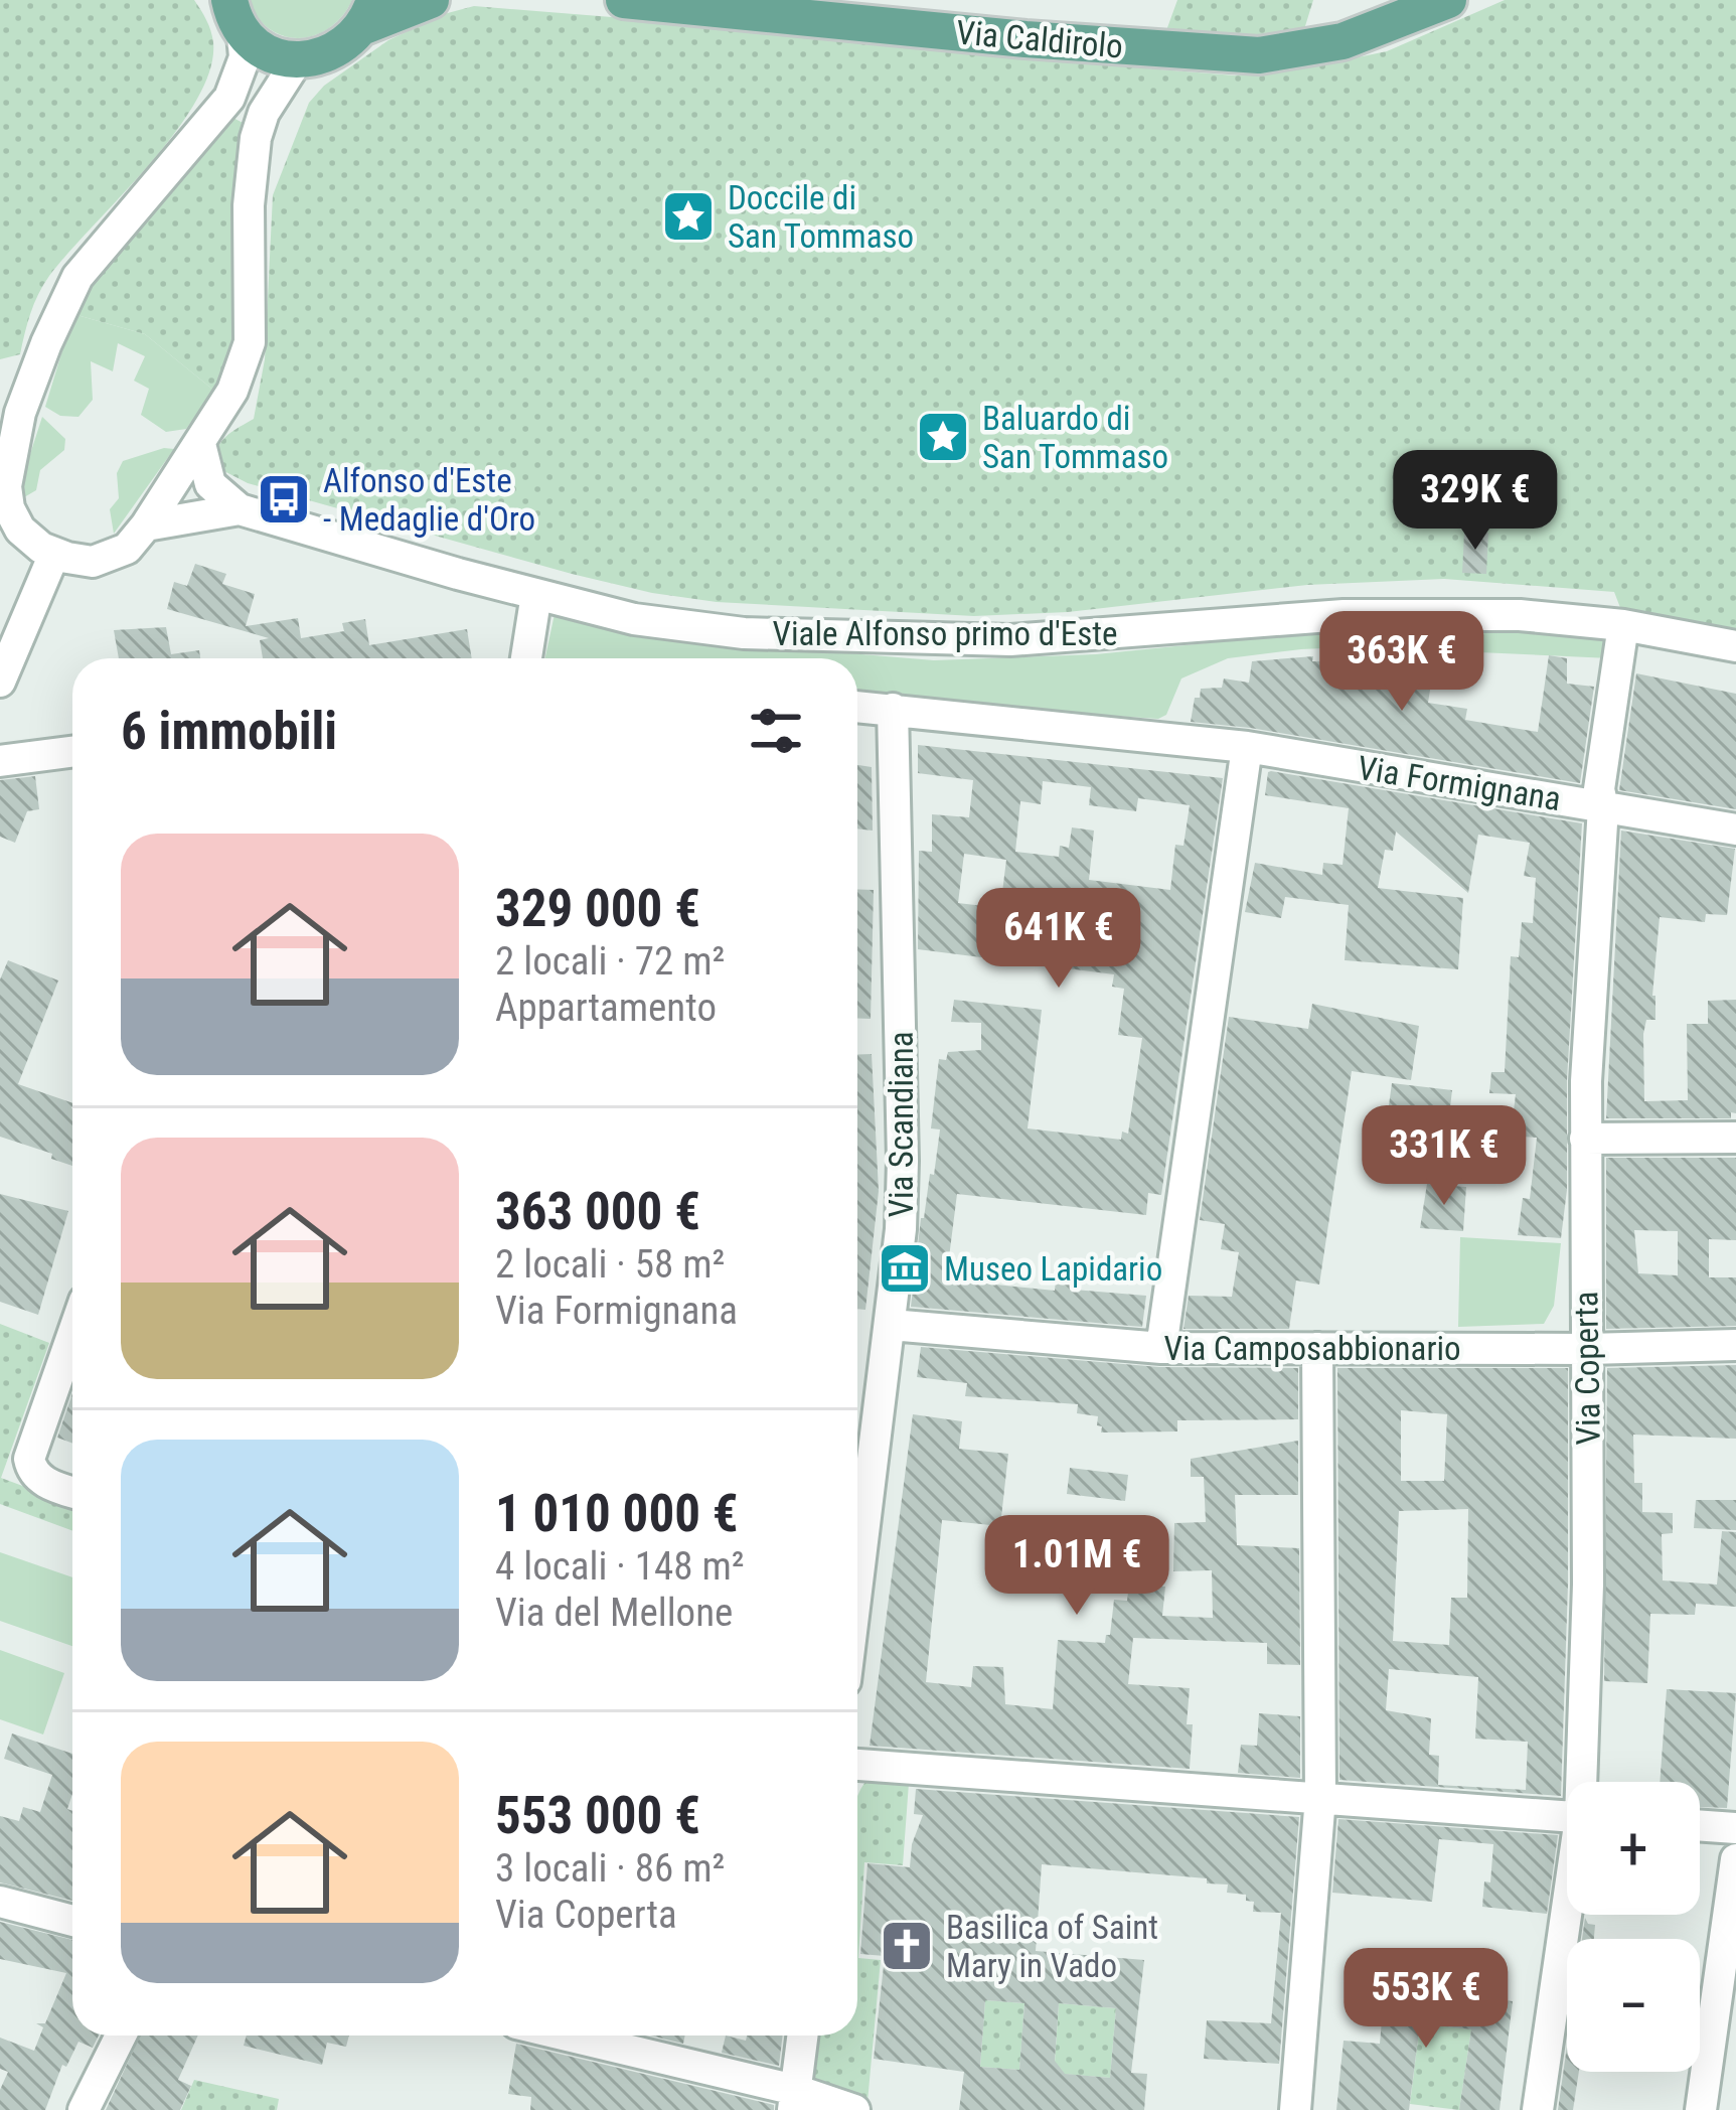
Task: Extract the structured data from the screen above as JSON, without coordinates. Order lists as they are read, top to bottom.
{
  "streets": {
    "main road": ["Via Caldirolo"],
    "street": [
      "Viale Alfonso primo d'Este",
      "Via Formignana",
      "Via Scandiana",
      "Via Camposabbionario",
      "Via Coperta"
    ]
  },
  "crossings": [
    ["Viale Alfonso primo d'Este", "Via Coperta"],
    ["Via Formignana", "Via Scandiana"],
    ["Via Formignana", "Via Coperta"],
    ["Via Scandiana", "Via Camposabbionario"],
    ["Via Camposabbionario", "Via Coperta"]
  ],
  "places": {
    "place": ["Doccile di San Tommaso", "Baluardo di San Tommaso"],
    "bus stop": ["Alfonso d'Este - Medaglie d'Oro"],
    "museum": ["Museo Lapidario"],
    "church": ["Basilica of Saint Mary in Vado"]
  },
  "page": {
    "price": [
      "329K €",
      "363K €",
      "641K €",
      "331K €",
      "1.01M €",
      "553K €"
    ],
    "heading": "6 immobili",
    "list": [
      {
        "name": "329 000 €",
        "note": "2 locali · 72 m² · Appartamento"
      },
      {
        "name": "363 000 €",
        "note": "2 locali · 58 m² · Via Formignana"
      },
      {
        "name": "1 010 000 €",
        "note": "4 locali · 148 m² · Via del Mellone"
      },
      {
        "name": "553 000 €",
        "note": "3 locali · 86 m² · Via Coperta"
      }
    ],
    "map_buttons": ["+", "−"]
  }
}
